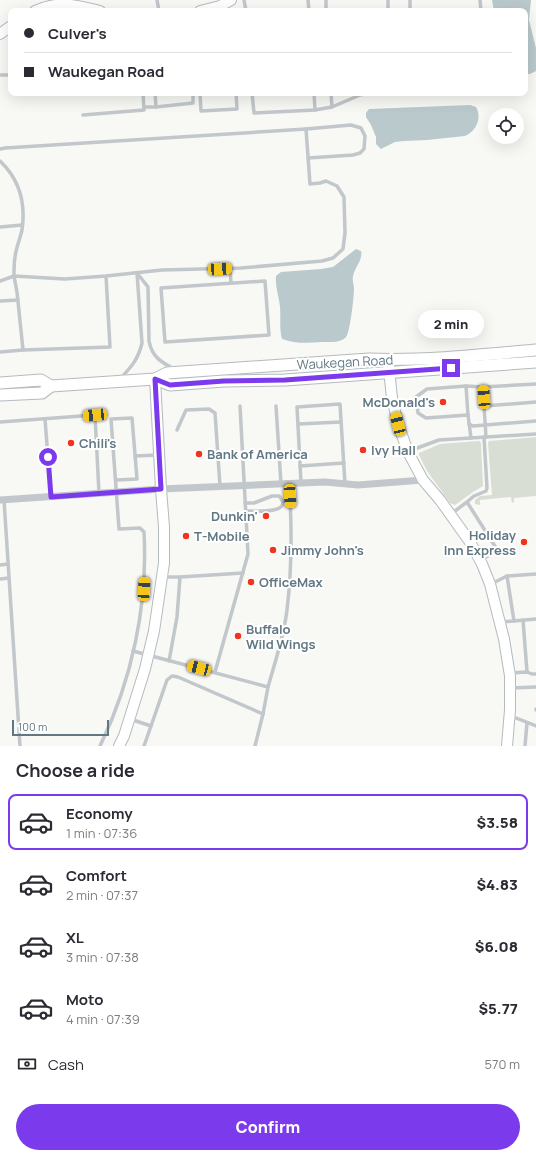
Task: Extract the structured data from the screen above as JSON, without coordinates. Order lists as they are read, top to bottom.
{
  "streets": {
    "main road": ["Waukegan Road"]
  },
  "places": [
    "McDonald's",
    "Chili's",
    "Ivy Hall",
    "Bank of America",
    "Dunkin'",
    "T-Mobile",
    "Holiday Inn Express",
    "Jimmy John's",
    "OfficeMax",
    "Buffalo Wild Wings"
  ],
  "scale_bar": "100 m",
  "page": {
    "banner": ["Culver's", "Waukegan Road"],
    "bubble": "2 min",
    "scale": "100 m",
    "heading": "Choose a ride",
    "list": [
      {
        "name": "Economy",
        "note": "1 min · 07:36",
        "value": "$3.58"
      },
      {
        "name": "Comfort",
        "note": "2 min · 07:37",
        "value": "$4.83"
      },
      {
        "name": "XL",
        "note": "3 min · 07:38",
        "value": "$6.08"
      },
      {
        "name": "Moto",
        "note": "4 min · 07:39",
        "value": "$5.77"
      }
    ],
    "pay": ["Cash", "570 m"],
    "buttons": "Confirm"
  }
}
